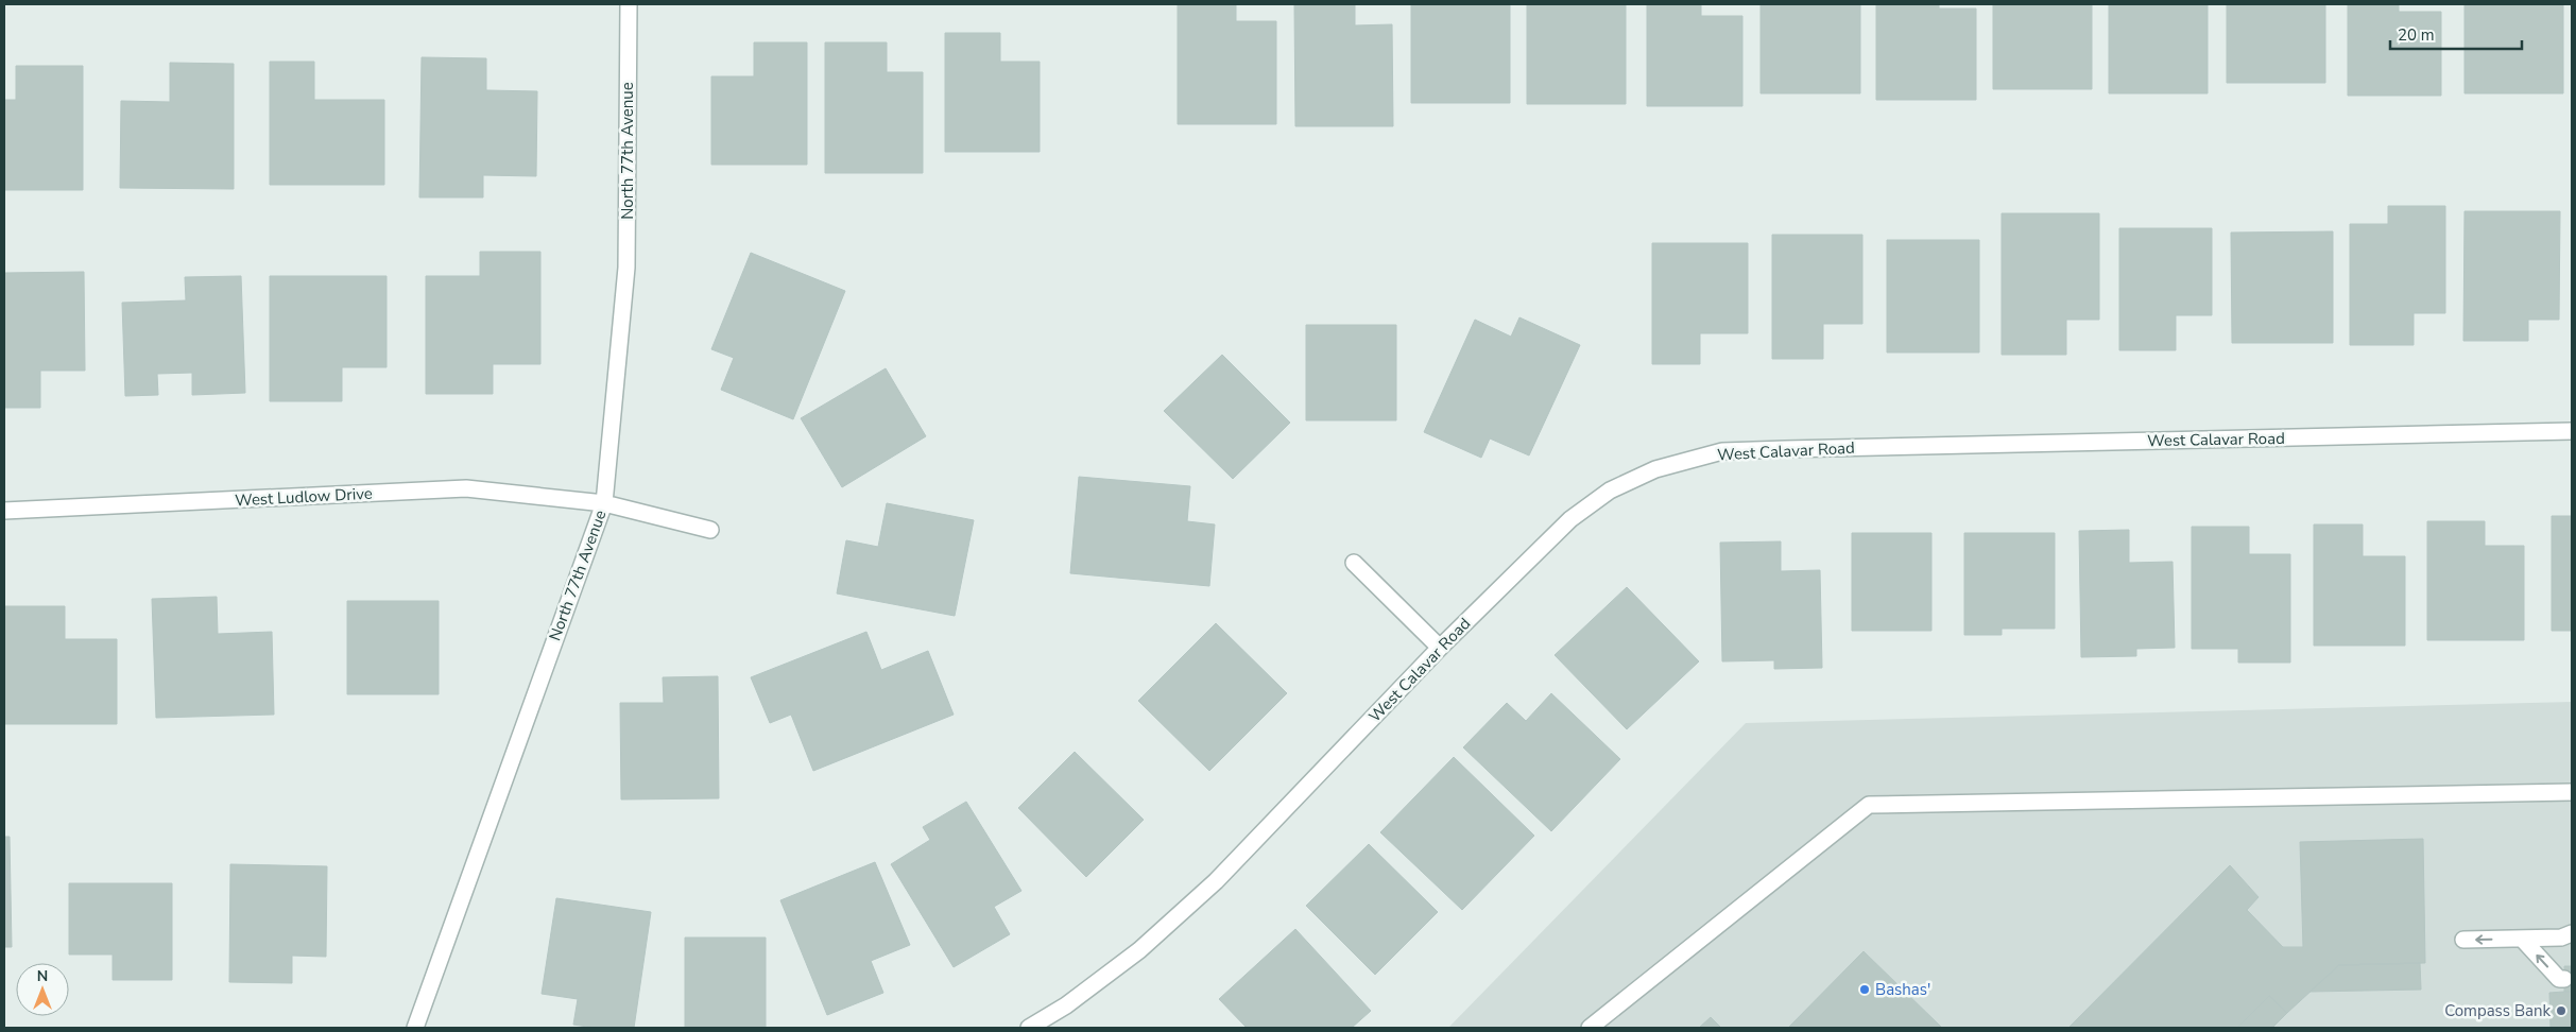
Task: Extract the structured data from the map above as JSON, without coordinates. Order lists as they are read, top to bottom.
{
  "streets": {
    "street": ["North 77th Avenue", "West Calavar Road", "West Ludlow Drive"]
  },
  "crossings": [
    ["North 77th Avenue", "West Ludlow Drive"]
  ],
  "places": ["Bashas'", "Compass Bank"],
  "scale_bar": "20 m",
  "north": "top"
}
